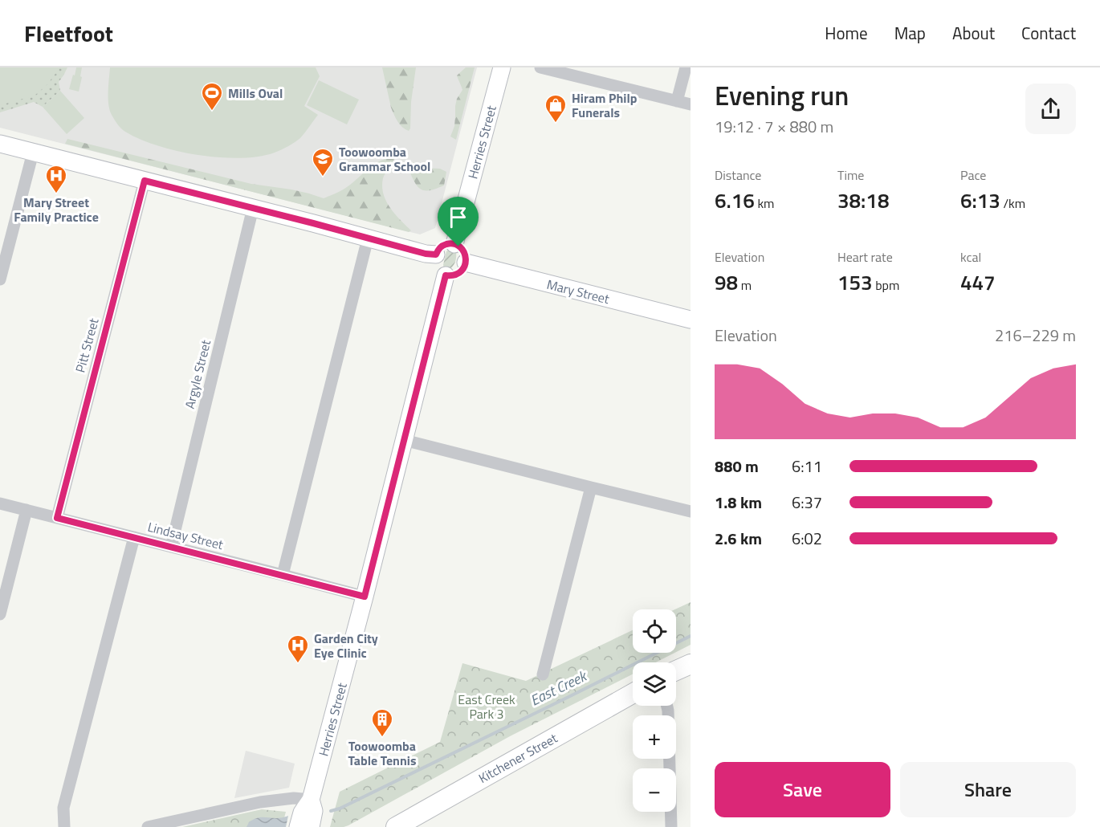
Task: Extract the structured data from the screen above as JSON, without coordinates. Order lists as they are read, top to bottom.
{
  "streets": {
    "main road": ["Herries Street", "Mary Street", "Kitchener Street"],
    "street": ["Pitt Street", "Argyle Street", "Lindsay Street"]
  },
  "crossings": [
    ["Herries Street", "Mary Street"],
    ["Herries Street", "Lindsay Street"],
    ["Pitt Street", "Lindsay Street"],
    ["Argyle Street", "Lindsay Street"]
  ],
  "water": ["East Creek"],
  "parks": ["East Creek Park 3"],
  "places": {
    "sports": ["Mills Oval"],
    "shop": ["Hiram Philp Funerals"],
    "school or university": ["Toowoomba Grammar School"],
    "hospital": ["Mary Street Family Practice", "Garden City Eye Clinic"],
    "building": ["Toowoomba Table Tennis"]
  },
  "page": {
    "header": "Fleetfoot",
    "nav": [
      "Home",
      "Map",
      "About",
      "Contact"
    ],
    "heading": ["Evening run", "19:12 · 7 × 880 m"],
    "stats": [
      ["Distance", "6.16 km"],
      ["Time", "38:18"],
      ["Pace", "6:13 /km"],
      ["Elevation", "98 m"],
      ["Heart rate", "153 bpm"],
      ["kcal", "447"]
    ],
    "chart": ["Elevation", "216–229 m"],
    "list": [
      {
        "name": "880 m",
        "note": "6:11"
      },
      {
        "name": "1.8 km",
        "note": "6:37"
      },
      {
        "name": "2.6 km",
        "note": "6:02"
      }
    ],
    "map_buttons": ["+", "−"],
    "buttons": ["Save", "Share"]
  }
}
